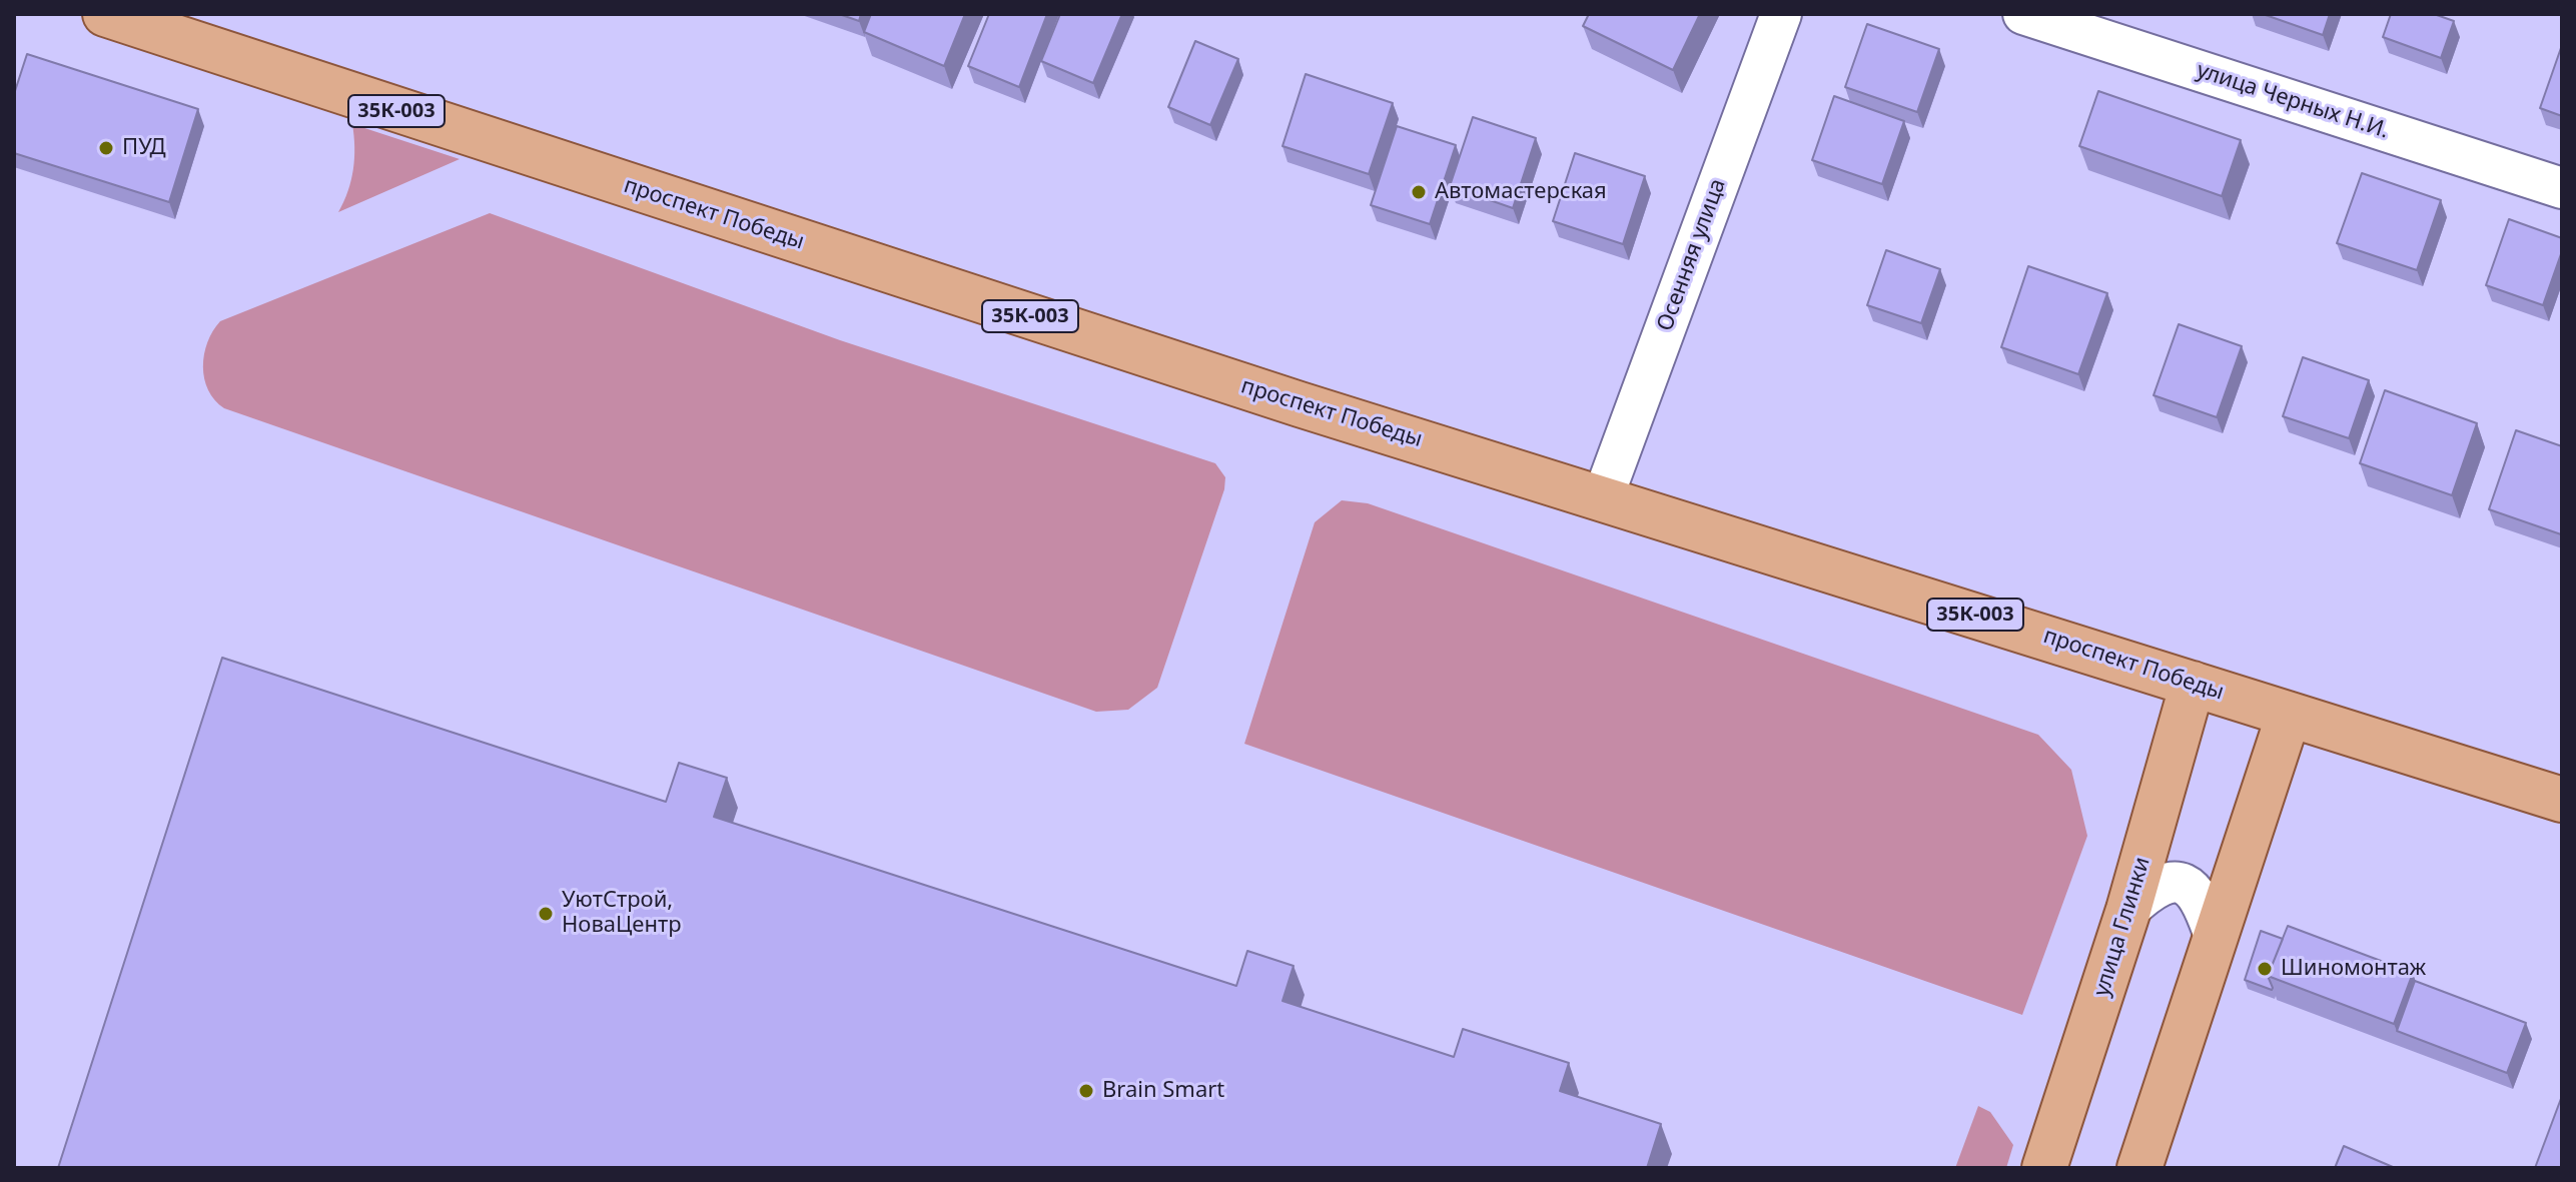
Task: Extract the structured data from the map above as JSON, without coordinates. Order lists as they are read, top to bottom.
{
  "streets": {
    "main road": ["35К-003", "проспект Победы", "улица Глинки"],
    "street": ["улица Черных Н.И.", "Осенняя улица"]
  },
  "crossings": [
    ["проспект Победы", "Осенняя улица"],
    ["проспект Победы", "улица Глинки"]
  ],
  "places": [
    "ПУД",
    "Автомастерская",
    "УютСтрой, НоваЦентр",
    "Шиномонтаж",
    "Brain Smart"
  ]
}
